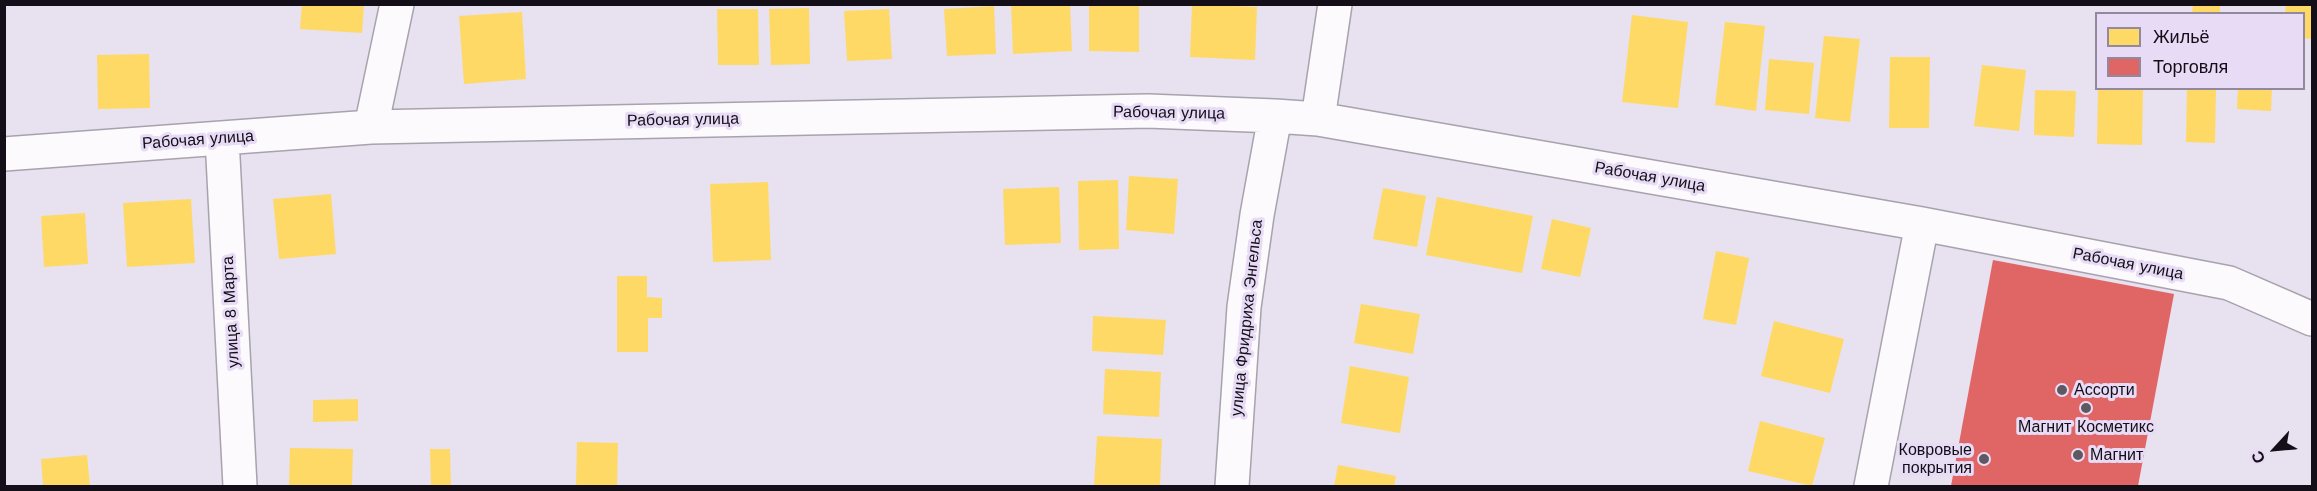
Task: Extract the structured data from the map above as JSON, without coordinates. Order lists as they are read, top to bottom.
{
  "streets": {
    "street": ["Рабочая улица", "улица 8 Марта", "улица Фридриха Энгельса"]
  },
  "crossings": [
    ["Рабочая улица", "улица 8 Марта"],
    ["Рабочая улица", "улица Фридриха Энгельса"]
  ],
  "places": [
    "Ассорти",
    "Магнит Косметикс",
    "Магнит",
    "Ковровые покрытия"
  ],
  "legend": ["Жильё", "Торговля"],
  "north": "bottom left"
}
